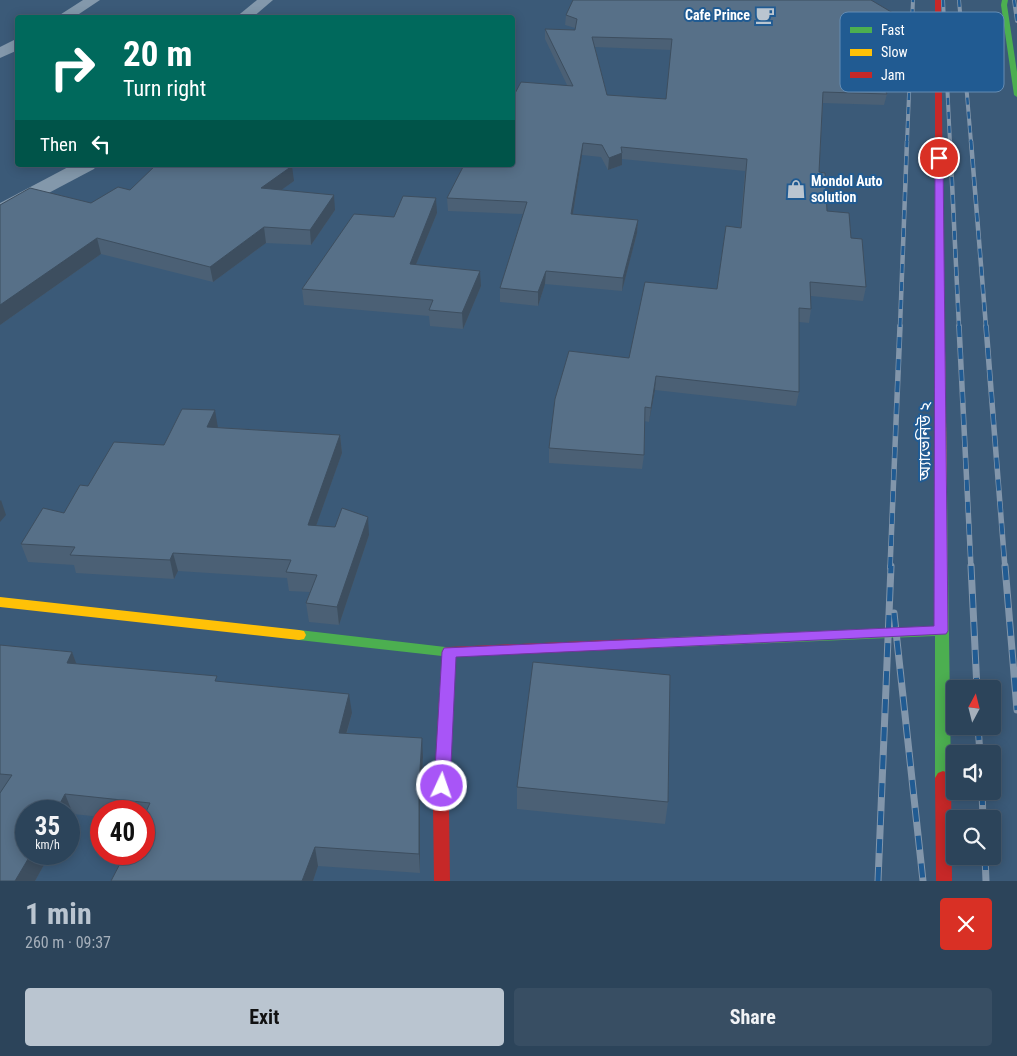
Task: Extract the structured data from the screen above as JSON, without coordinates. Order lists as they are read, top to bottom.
{
  "streets": {
    "main road": ["অ্যাভেনিউ ২"]
  },
  "places": {
    "cafe": ["Cafe Prince"],
    "shop": ["Mondol Auto solution"]
  },
  "legend": ["Fast", "Slow", "Jam"],
  "north": "top",
  "page": {
    "turn": ["20 m", "Turn right"],
    "then": "Then",
    "speed": "35 km/h",
    "limit": "40",
    "heading": ["1 min", "260 m · 09:37"],
    "buttons": ["Exit", "Share"]
  }
}
